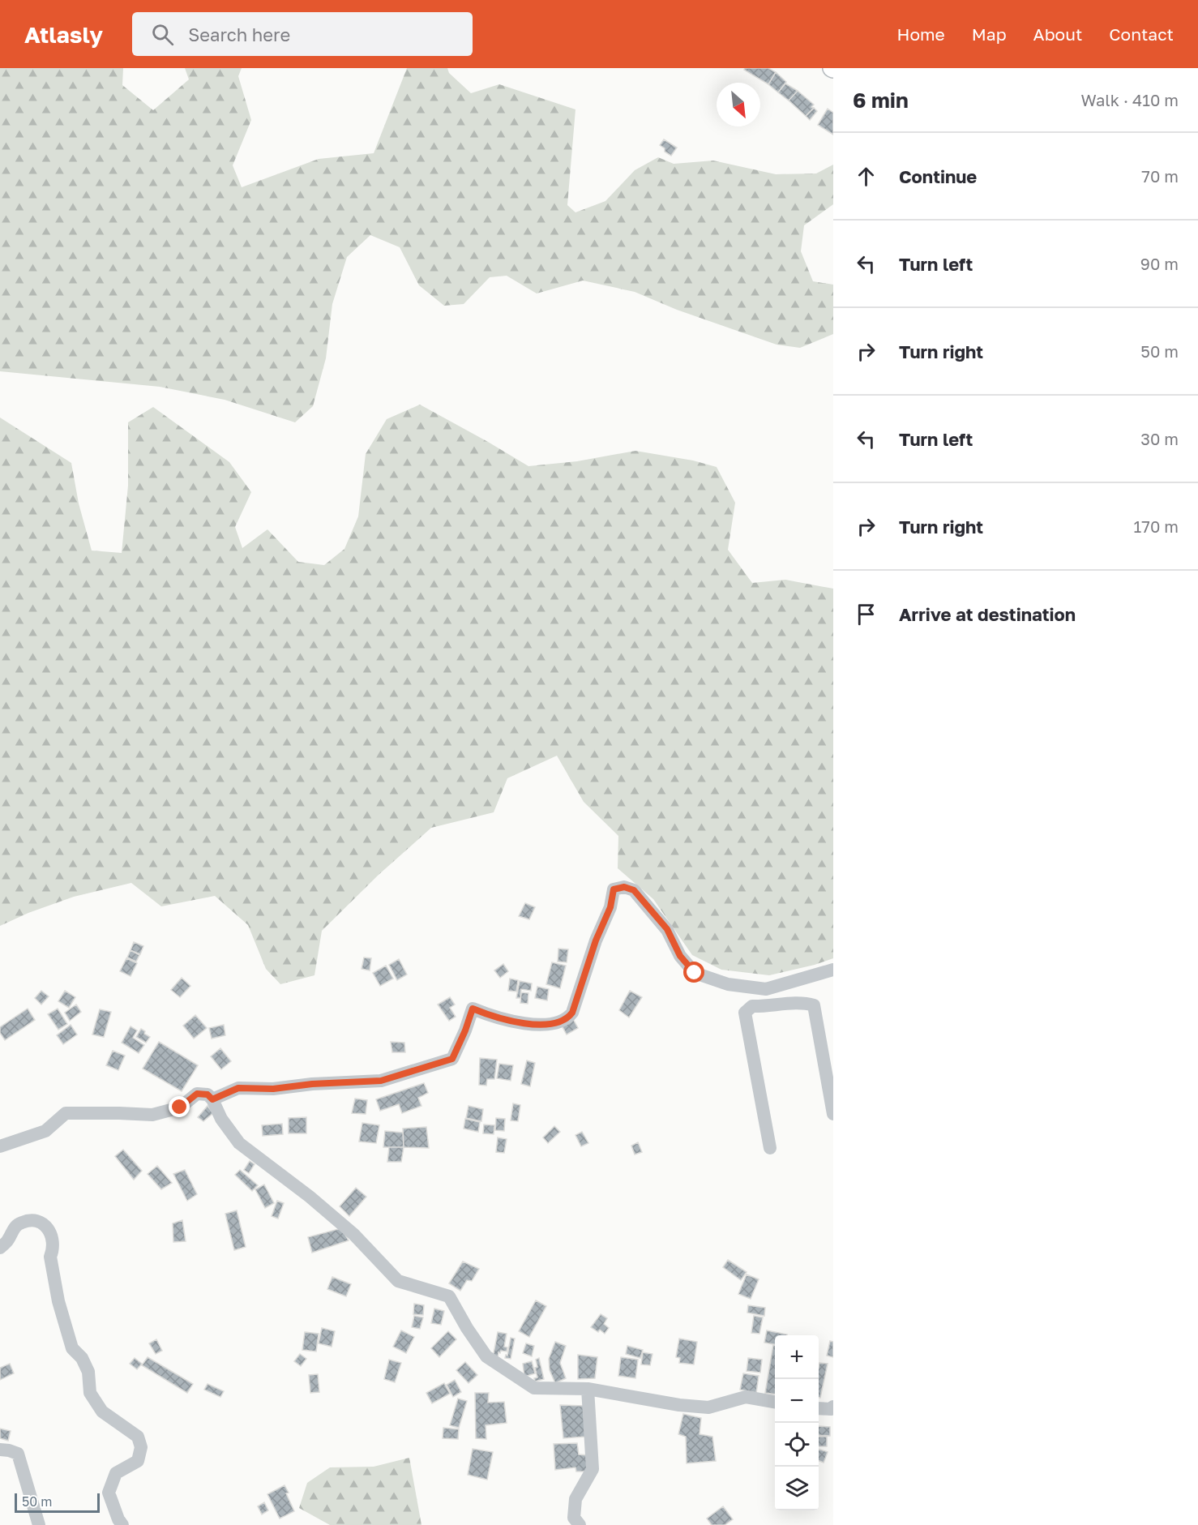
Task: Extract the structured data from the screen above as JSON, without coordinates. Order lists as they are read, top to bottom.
{
  "scale_bar": "50 m",
  "north": "bottom right",
  "page": {
    "header": "Atlasly",
    "search": "Search here",
    "nav": [
      "Home",
      "Map",
      "About",
      "Contact"
    ],
    "heading": ["6 min", "Walk · 410 m"],
    "list": [
      ["Continue", "70 m"],
      ["Turn left", "90 m"],
      ["Turn right", "50 m"],
      ["Turn left", "30 m"],
      ["Turn right", "170 m"],
      "Arrive at destination"
    ],
    "map_buttons": ["+", "−"],
    "scale": "50 m"
  }
}
